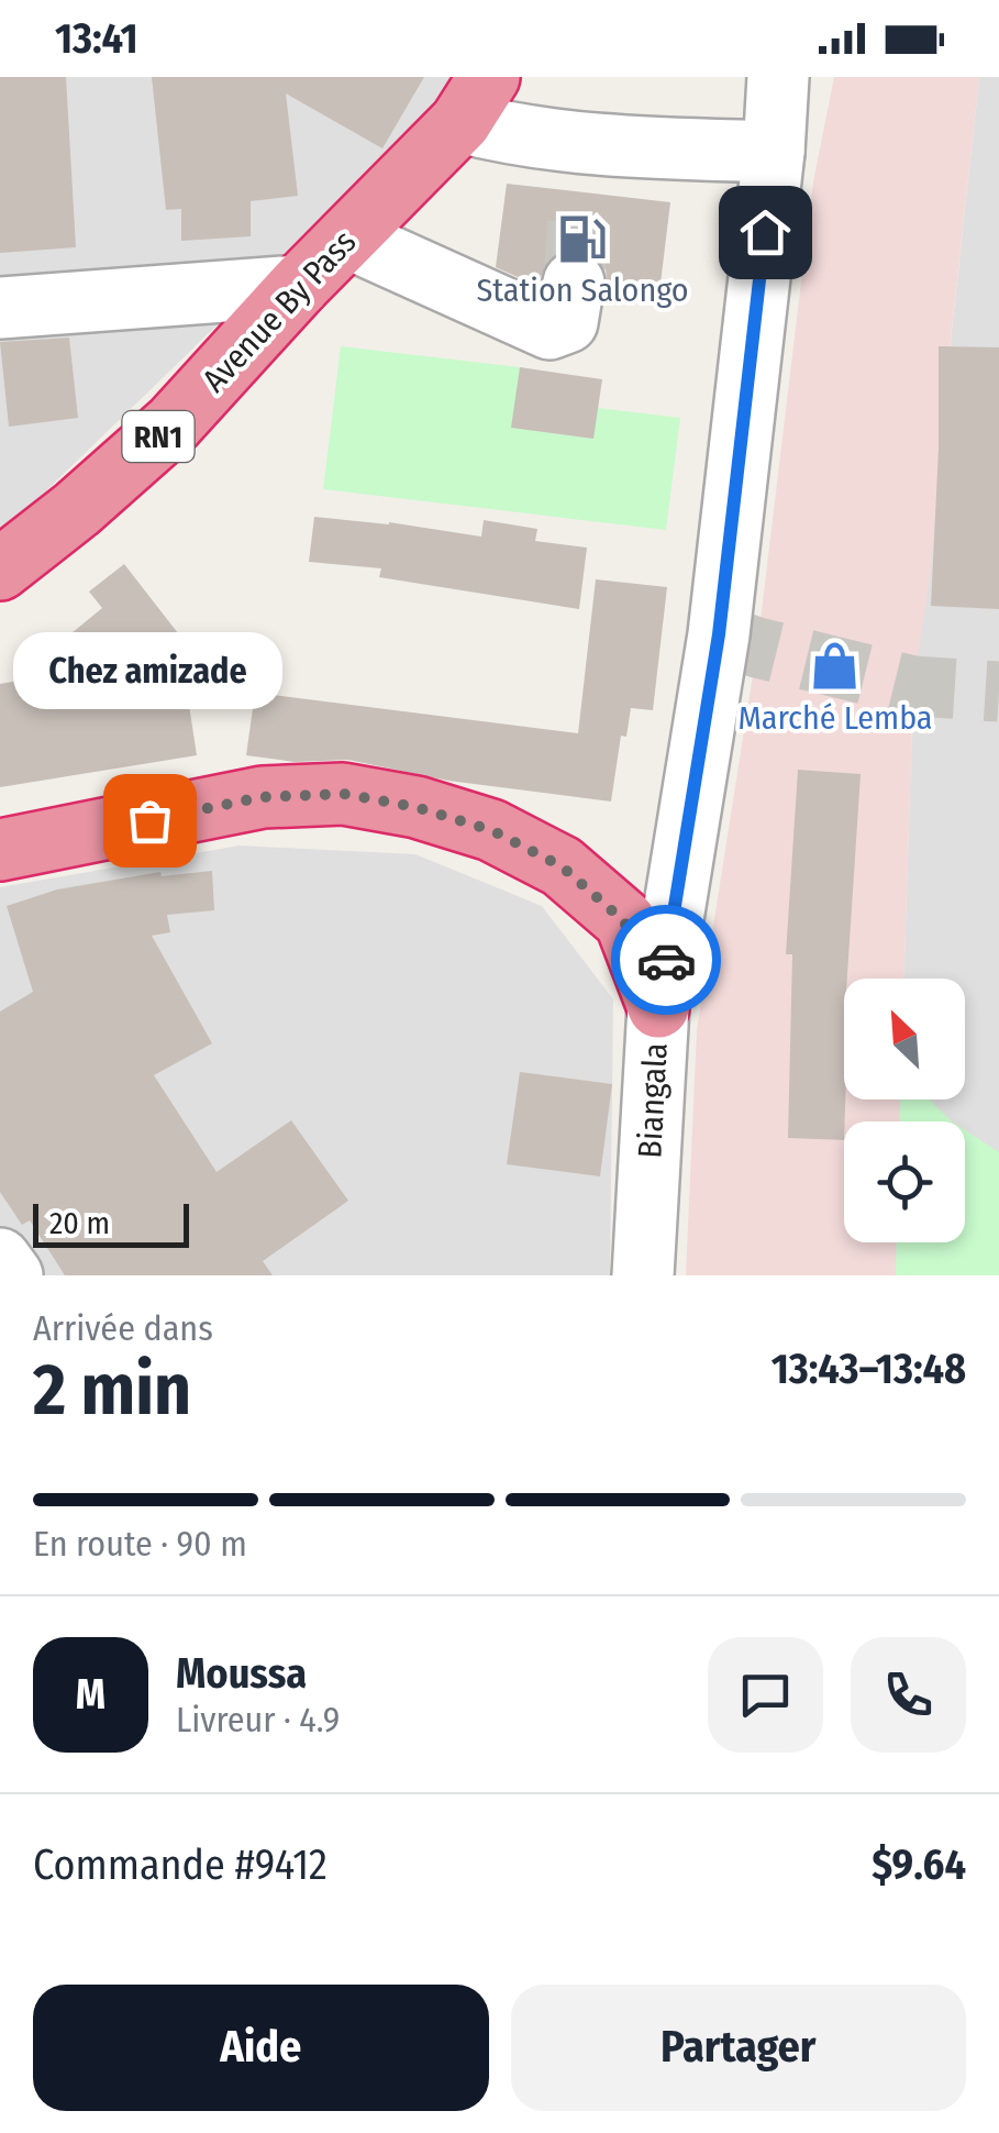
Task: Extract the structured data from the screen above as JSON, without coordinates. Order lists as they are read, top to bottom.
{
  "streets": {
    "highway": ["Avenue By Pass", "RN1"],
    "street": ["Biangala"]
  },
  "places": {
    "fuel station": ["Station Salongo"],
    "shop": ["Marché Lemba"],
    "other": ["Chez amizade"]
  },
  "scale_bar": "20 m",
  "north": "top left",
  "page": {
    "status": "13:41",
    "bubble": "Chez amizade",
    "scale": "20 m",
    "heading": ["2 min", "Arrivée dans", "13:43–13:48"],
    "panel": [
      "Moussa",
      "Livreur · 4.9",
      "Commande #9412",
      "$9.64"
    ],
    "bar": "En route · 90 m",
    "round": "M",
    "buttons": ["Aide", "Partager"]
  }
}
